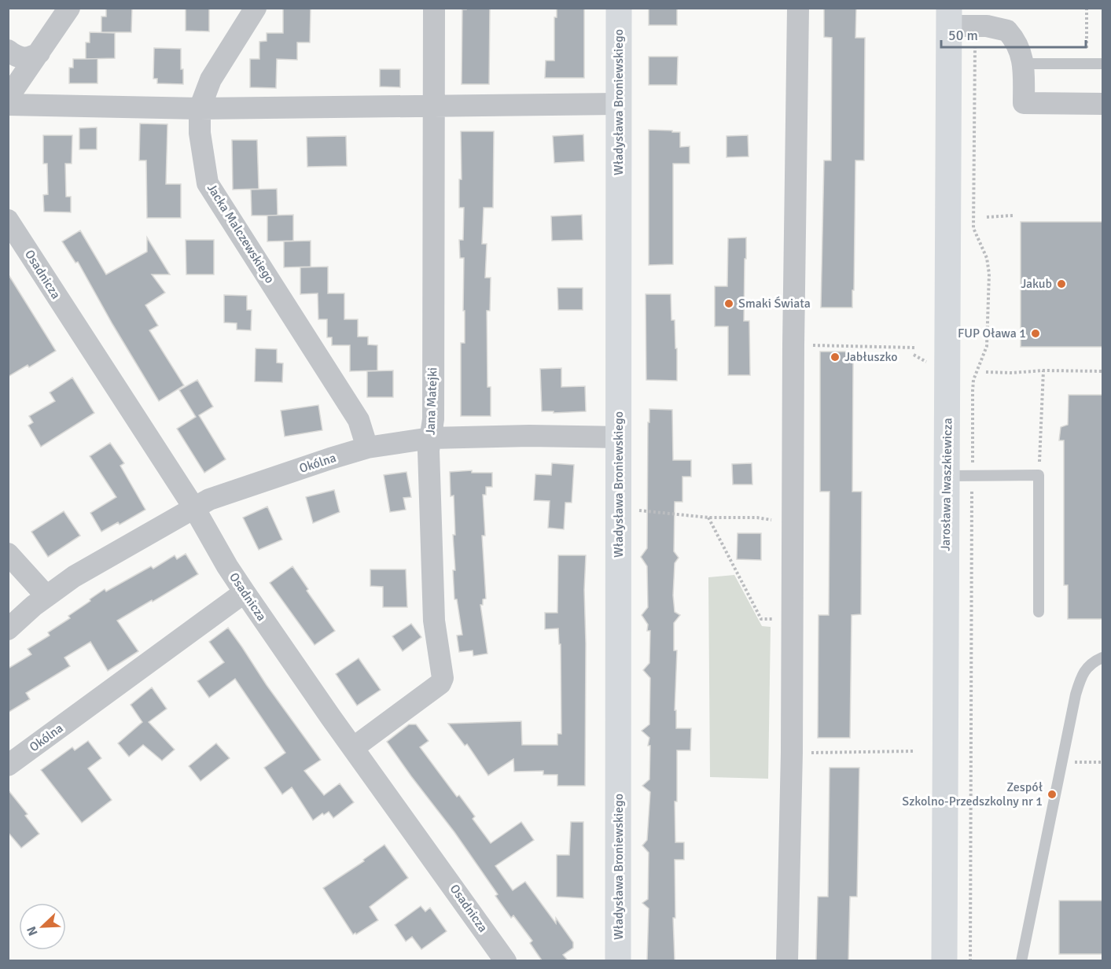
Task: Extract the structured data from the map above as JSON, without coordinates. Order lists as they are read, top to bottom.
{
  "streets": {
    "street": [
      "Władysława Broniewskiego",
      "Jacka Malczewskiego",
      "Osadnicza",
      "Jana Matejki",
      "Okólna",
      "Jarosława Iwaszkiewicza"
    ]
  },
  "crossings": [
    ["Władysława Broniewskiego", "Okólna"],
    ["Jacka Malczewskiego", "Okólna"],
    ["Osadnicza", "Jana Matejki"],
    ["Osadnicza", "Okólna"],
    ["Jana Matejki", "Okólna"]
  ],
  "places": [
    "Jakub",
    "Smaki Świata",
    "FUP Oława 1",
    "Jabłuszko",
    "Zespół Szkolno-Przedszkolny nr 1"
  ],
  "scale_bar": "50 m",
  "north": "bottom left"
}
